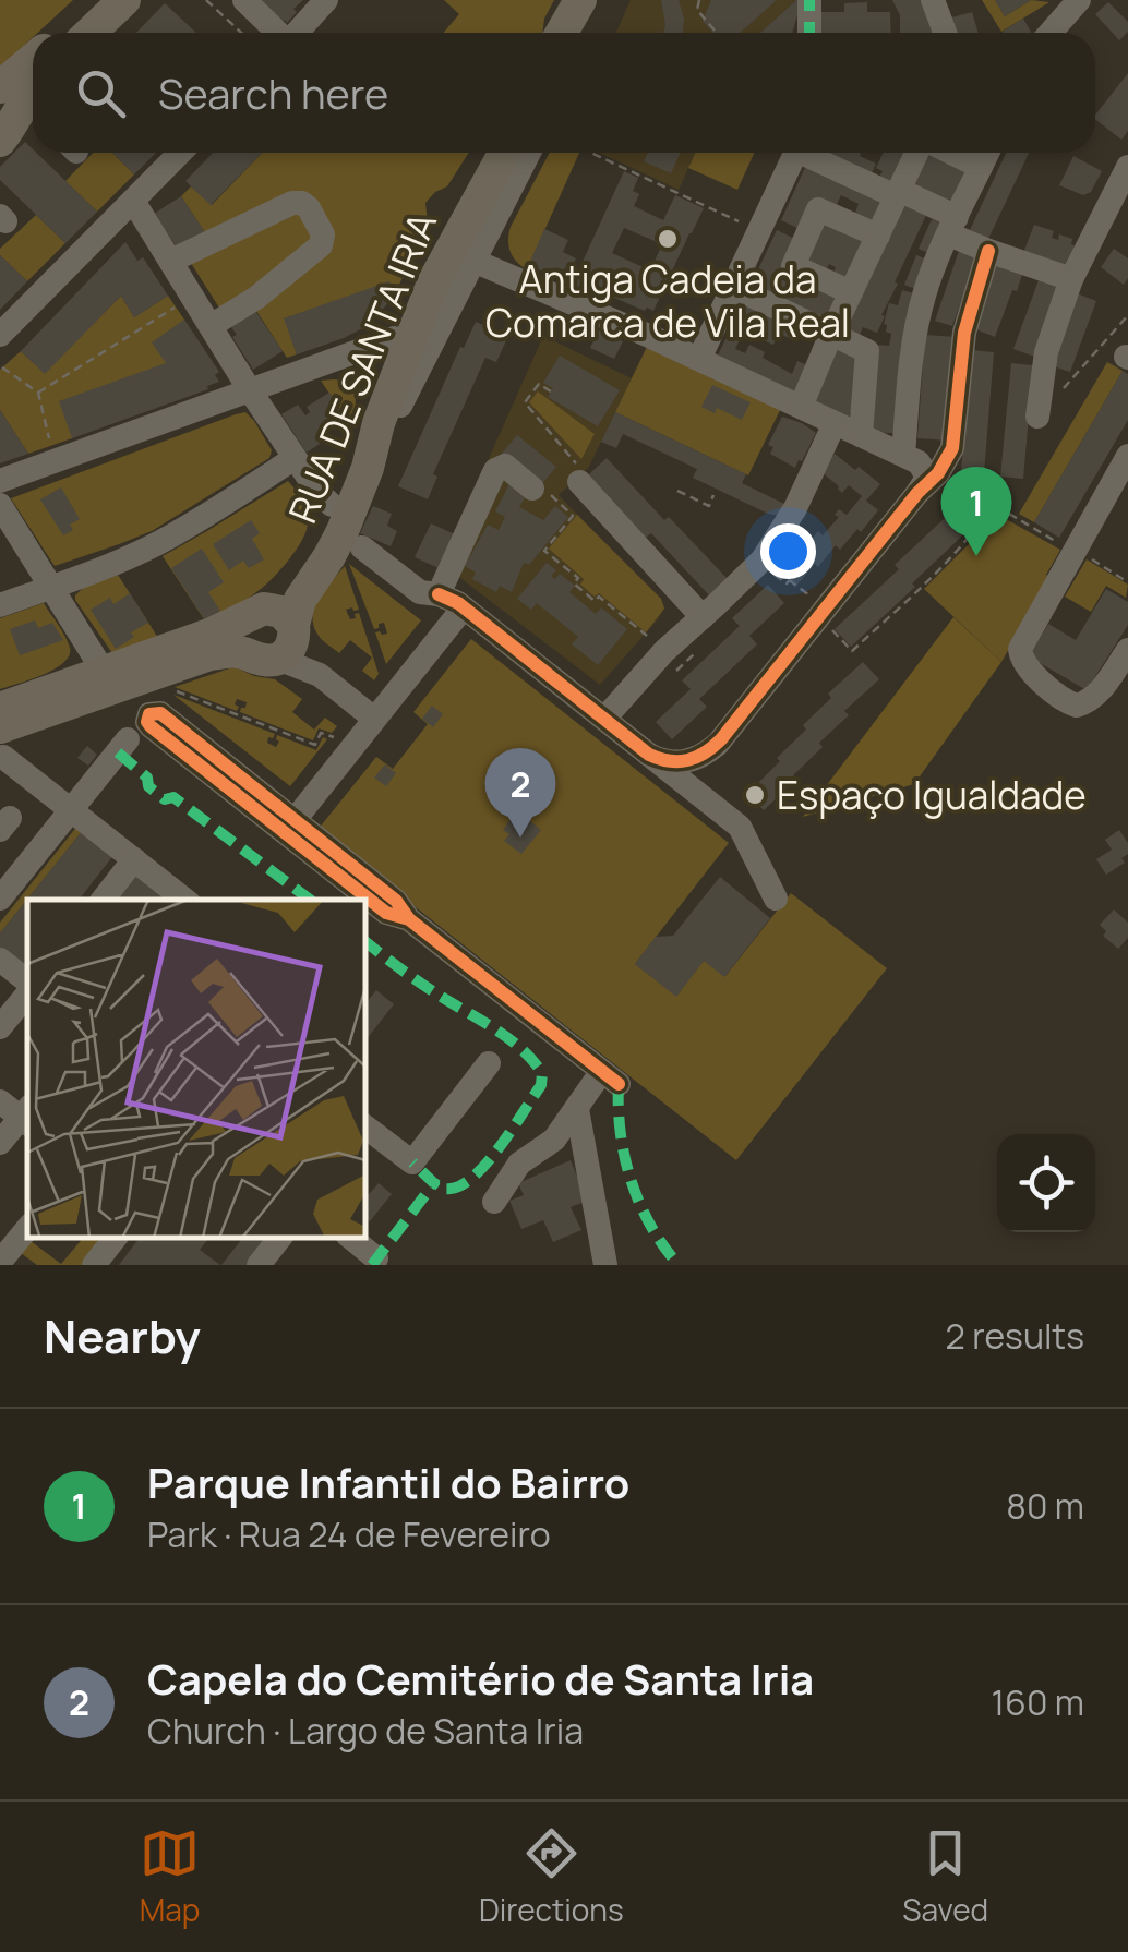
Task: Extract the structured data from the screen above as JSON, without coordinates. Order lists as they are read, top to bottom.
{
  "streets": {
    "main road": ["RUA DE SANTA IRIA"]
  },
  "places": ["Antiga Cadeia da Comarca de Vila Real", "Espaço Igualdade"],
  "page": {
    "search": "Search here",
    "pins": ["1", "2"],
    "heading": ["Nearby", "2 results"],
    "list": [
      {
        "mark": "1",
        "name": "Parque Infantil do Bairro",
        "note": "Park · Rua 24 de Fevereiro",
        "value": "80 m"
      },
      {
        "mark": "2",
        "name": "Capela do Cemitério de Santa Iria",
        "note": "Church · Largo de Santa Iria",
        "value": "160 m"
      }
    ],
    "nav": ["Map", "Directions", "Saved"]
  }
}
